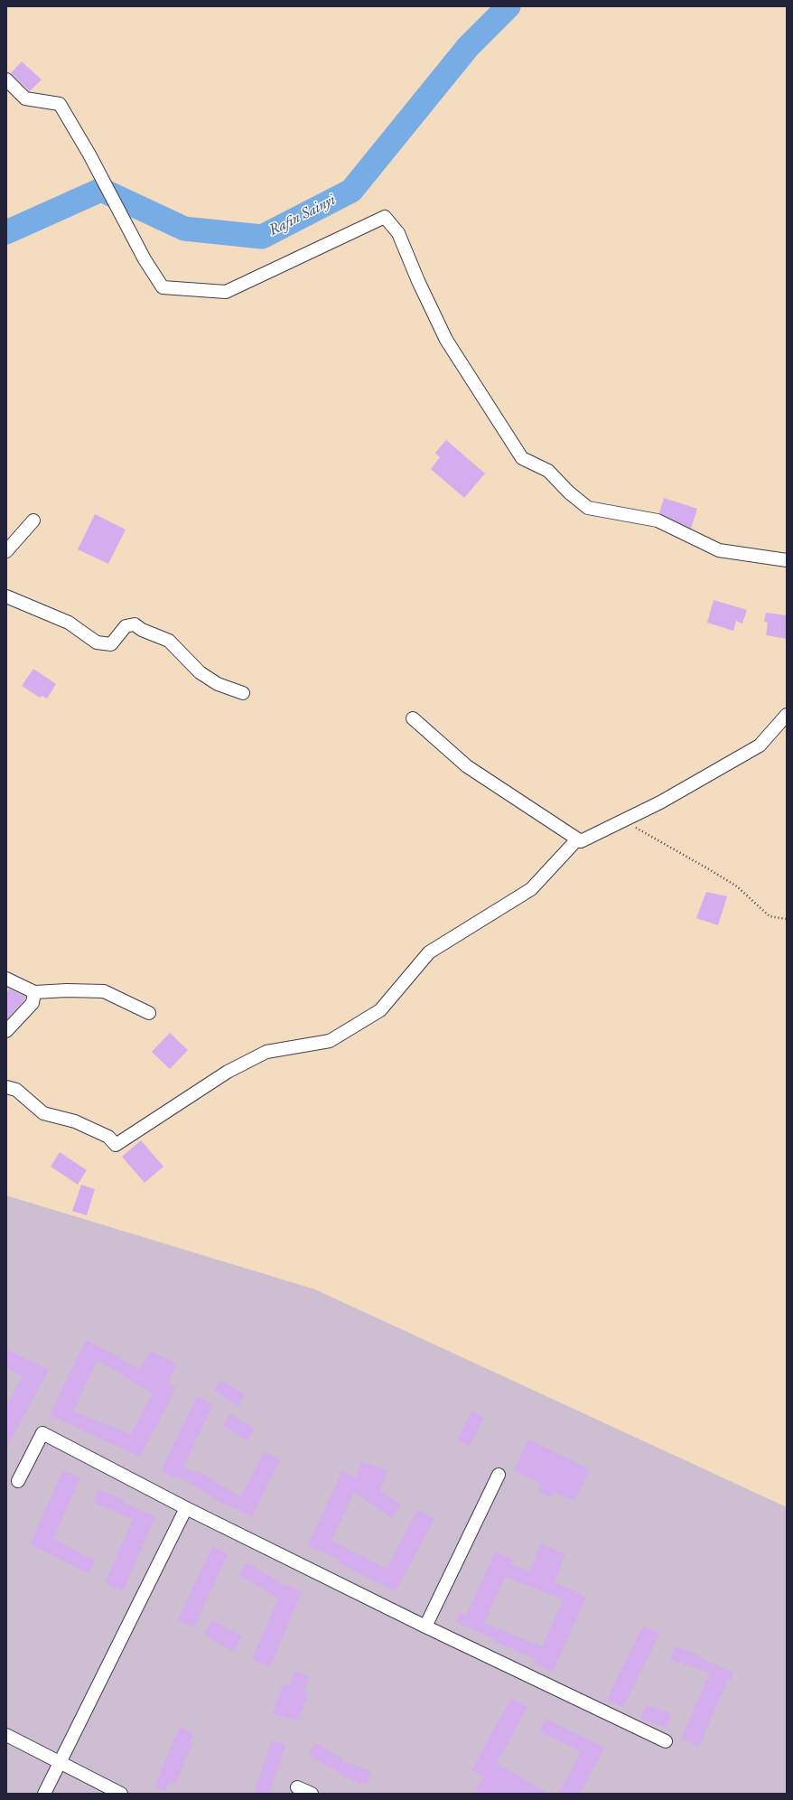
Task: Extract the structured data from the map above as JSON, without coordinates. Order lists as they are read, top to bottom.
{
  "water": ["Rafin Sainyi"]
}
